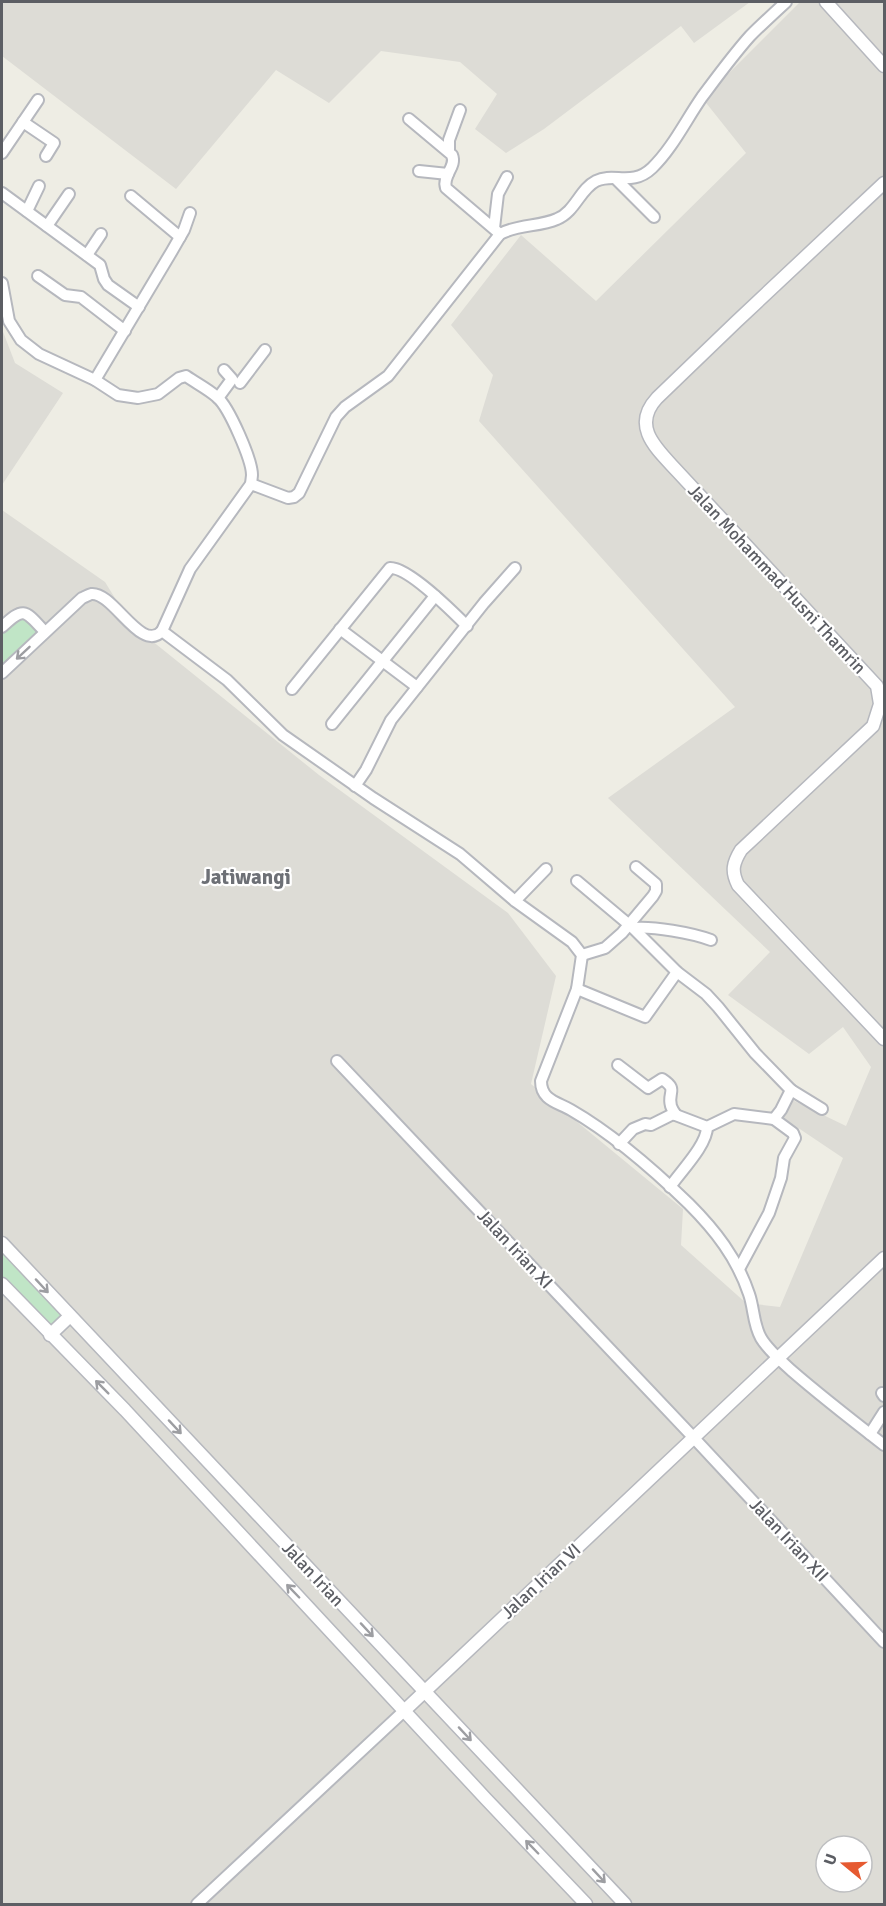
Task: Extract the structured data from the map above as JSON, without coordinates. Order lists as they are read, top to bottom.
{
  "streets": {
    "street": [
      "Jalan Mohammad Husni Thamrin",
      "Jalan Irian XI",
      "Jalan Irian XII",
      "Jalan Irian",
      "Jalan Irian VI"
    ]
  },
  "crossings": [
    ["Jalan Irian XI", "Jalan Irian XII"],
    ["Jalan Irian XI", "Jalan Irian VI"],
    ["Jalan Irian XII", "Jalan Irian VI"],
    ["Jalan Irian", "Jalan Irian VI"]
  ],
  "districts": ["Jatiwangi"],
  "north": "left"
}
